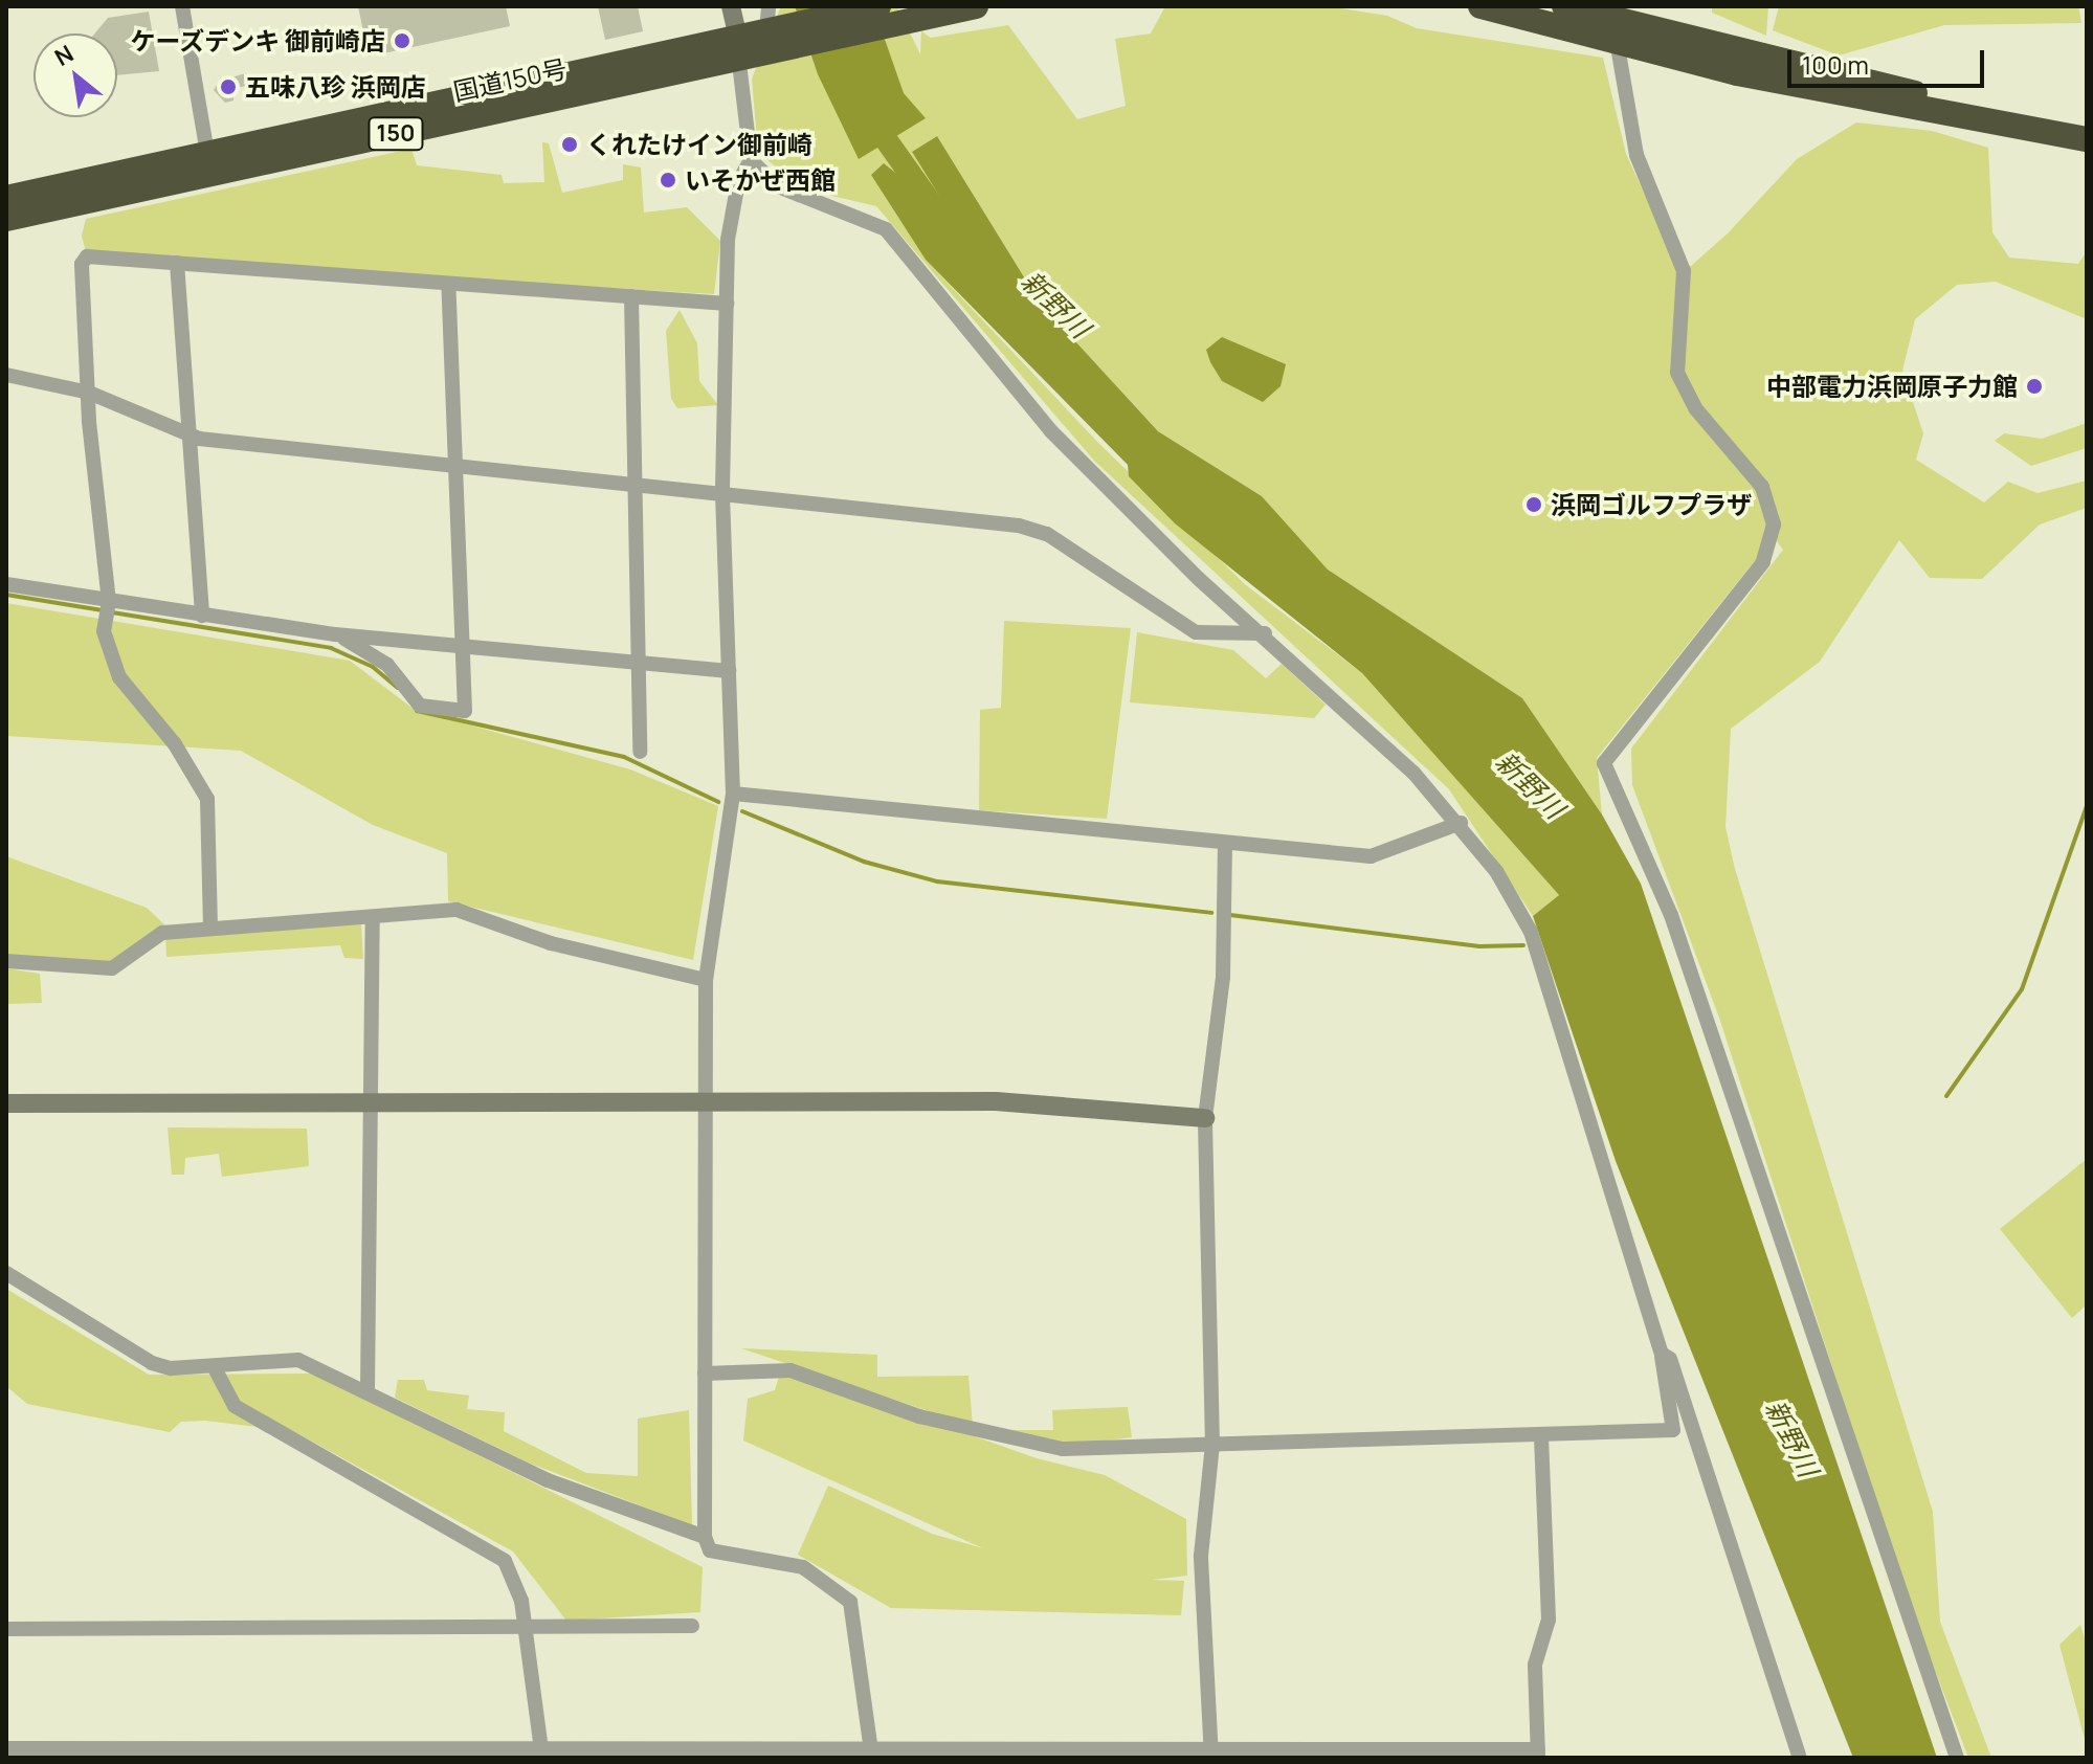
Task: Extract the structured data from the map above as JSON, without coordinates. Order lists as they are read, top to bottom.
{
  "streets": {
    "highway": ["国道150号", "150"]
  },
  "water": ["新野川"],
  "places": [
    "ケーズデンキ 御前崎店",
    "五味八珍 浜岡店",
    "くれたけイン御前崎",
    "いそかぜ西館",
    "中部電力浜岡原子力館",
    "浜岡ゴルフプラザ"
  ],
  "scale_bar": "100 m",
  "north": "top left"
}
